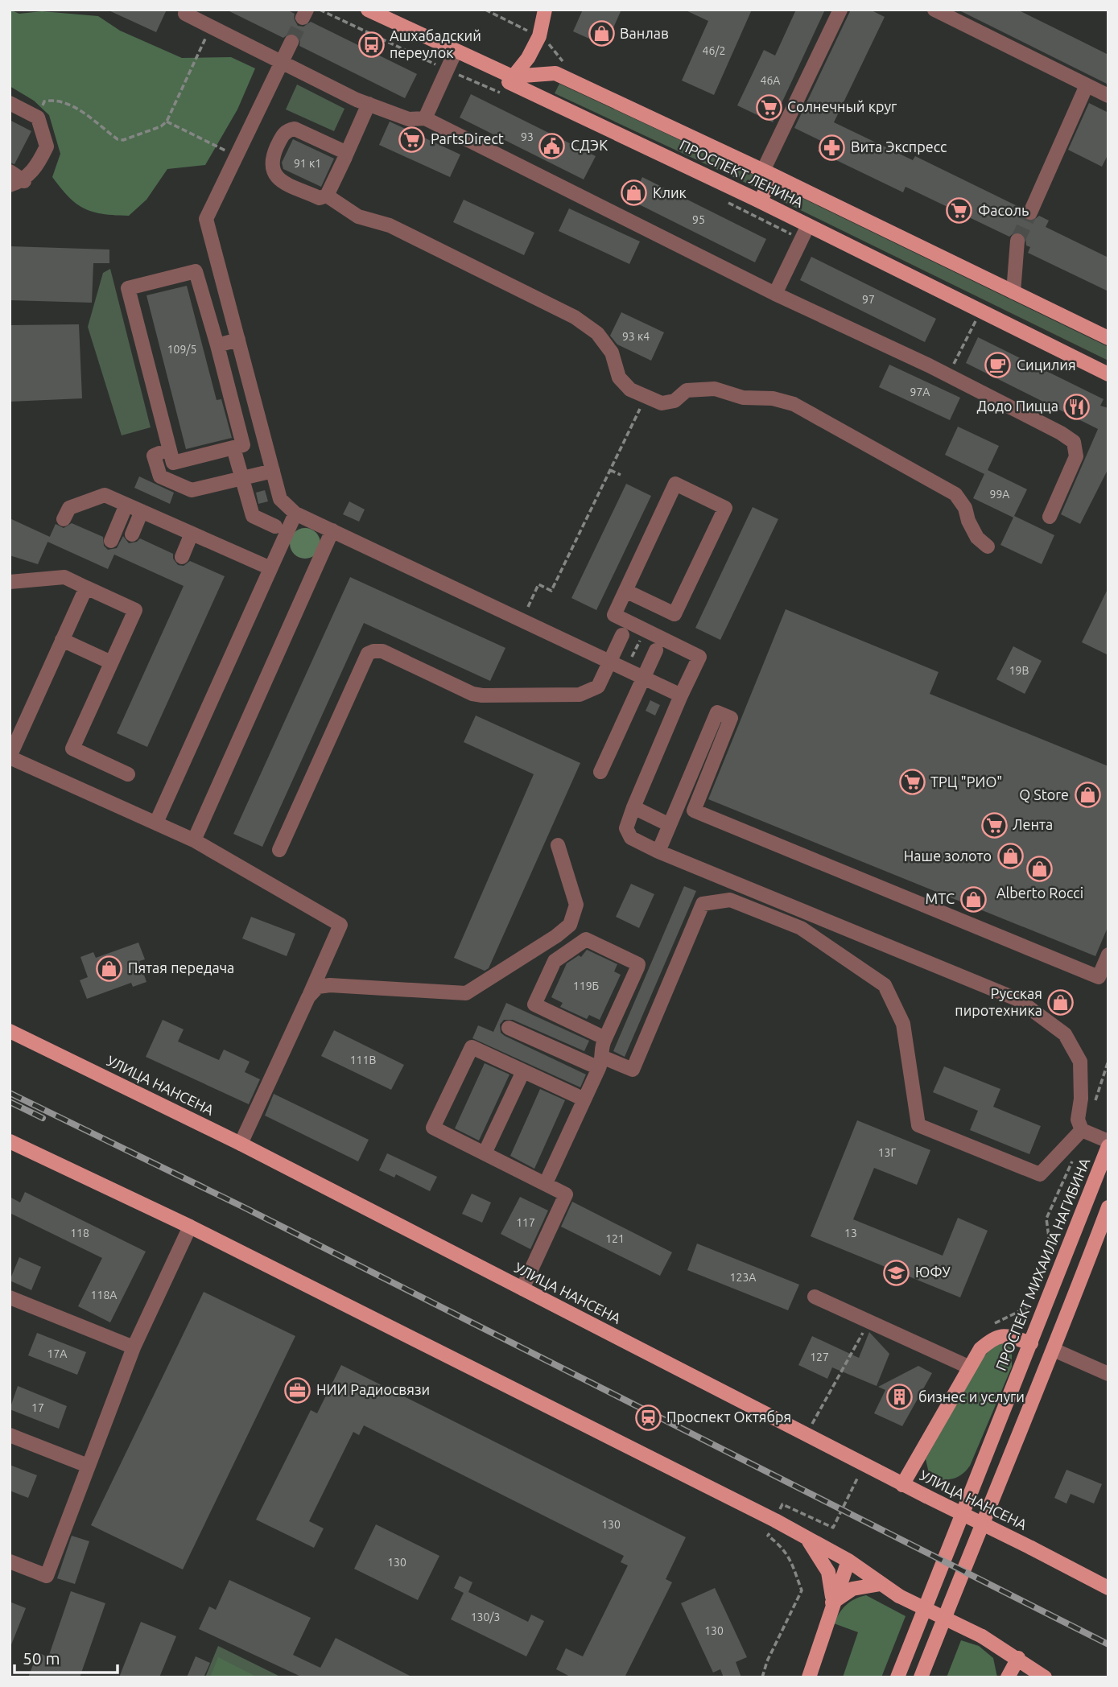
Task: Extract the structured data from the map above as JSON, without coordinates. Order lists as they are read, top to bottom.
{
  "streets": {
    "main road": ["ПРОСПЕКТ ЛЕНИНА", "УЛИЦА НАНСЕНА", "ПРОСПЕКТ МИХАИЛА НАГИБИНА"]
  },
  "places": {
    "shop": [
      "Ванлав",
      "Клик",
      "Q Store",
      "Наше золото",
      "Alberto Rocci",
      "МТС",
      "Пятая передача",
      "Русская пиротехника"
    ],
    "bus stop": ["Ашхабадский переулок"],
    "supermarket": [
      "Солнечный круг",
      "PartsDirect",
      "Фасоль",
      "ТРЦ \"РИО\"",
      "Лента"
    ],
    "public building": ["СДЭК"],
    "pharmacy": ["Вита Экспресс"],
    "cafe": ["Сицилия"],
    "restaurant": ["Додо Пицца"],
    "school or university": ["ЮФУ"],
    "office": ["НИИ Радиосвязи"],
    "building": ["бизнес и услуги"],
    "station": ["Проспект Октября"]
  },
  "house_numbers": [
    "46/2",
    "46А",
    "93",
    "91 к1",
    "95",
    "97",
    "93 к4",
    "109/5",
    "97А",
    "99А",
    "19В",
    "119Б",
    "111В",
    "13Г",
    "117",
    "118",
    "13",
    "121",
    "123А",
    "118А",
    "17А",
    "127",
    "17",
    "130",
    "130",
    "130/3",
    "130"
  ],
  "scale_bar": "50 m"
}
